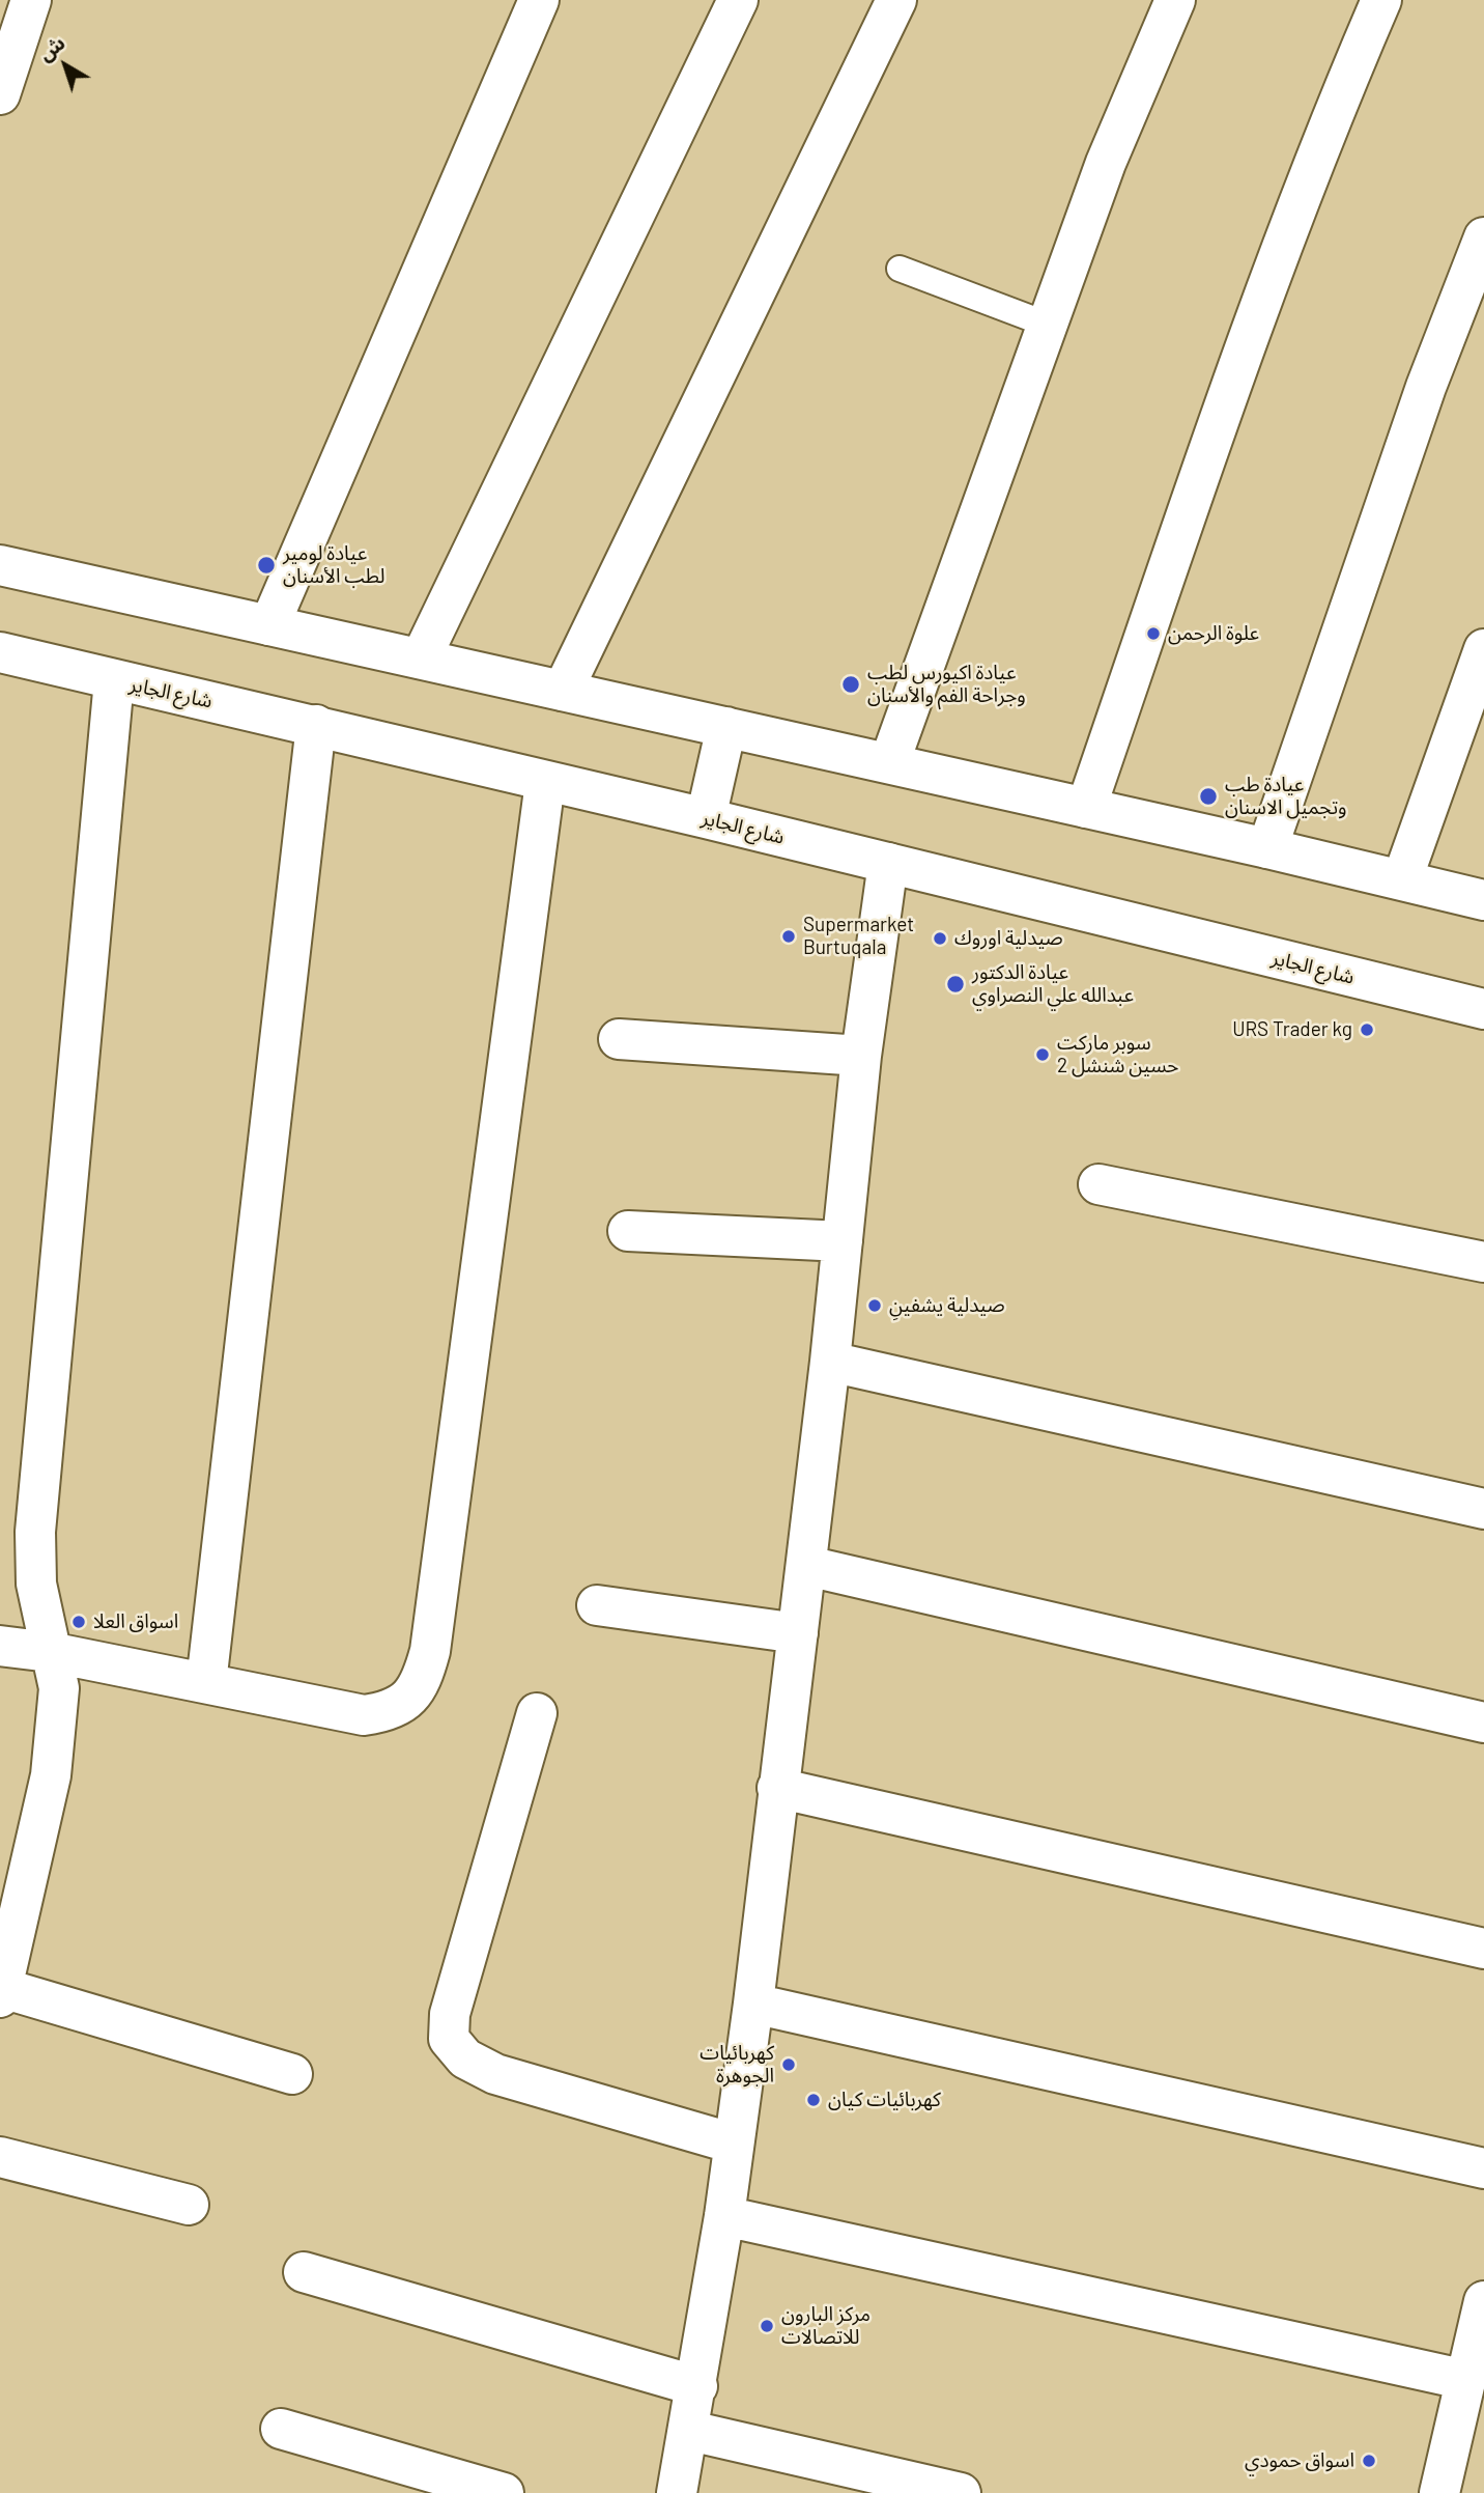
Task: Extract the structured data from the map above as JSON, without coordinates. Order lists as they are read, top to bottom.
{
  "streets": {
    "street": ["شارع الجاير"]
  },
  "places": [
    "عيادة لومير لطب الأسنان",
    "علوة الرحمن",
    "عيادة اكيورس لطب وجراحة الفم والأسنان",
    "عيادة طب وتجميل الاسنان",
    "Supermarket Burtuqala",
    "صيدلية اوروك",
    "عيادة الدكتور عبدالله علي النصراوي",
    "URS Trader kg",
    "سوبر ماركت حسين شنشل 2",
    "صيدلية يشفينِ",
    "اسواق العلا",
    "كهربائيات الجوهرة",
    "كهربائيات كيان",
    "مركز البارون للاتصالات",
    "اسواق حمودي"
  ],
  "north": "top left"
}
